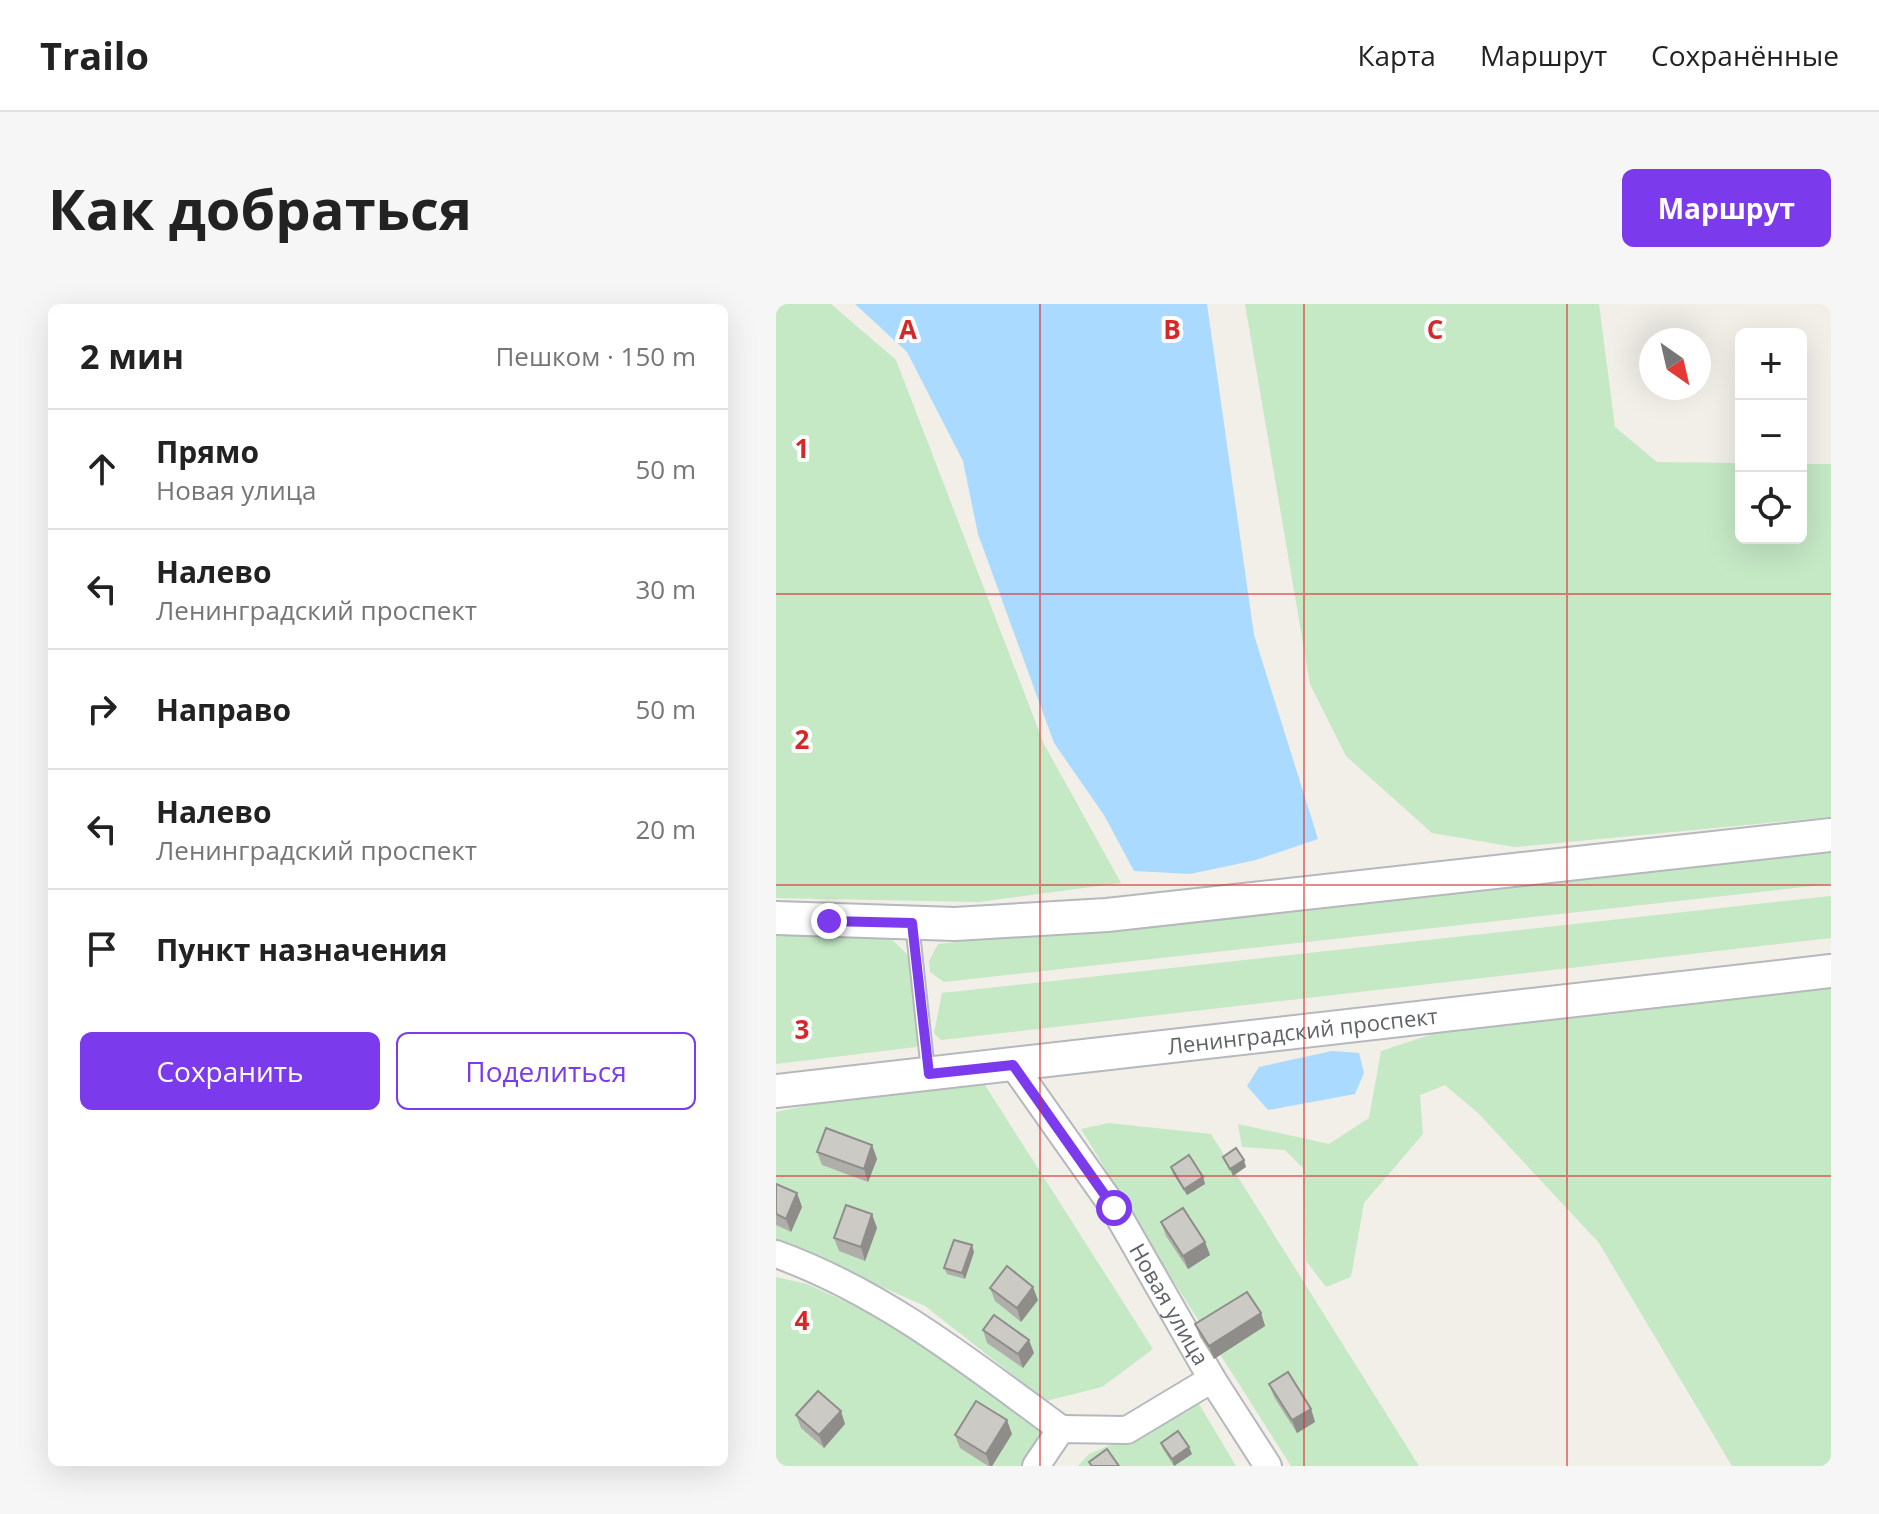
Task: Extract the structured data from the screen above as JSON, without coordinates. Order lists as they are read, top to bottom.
{
  "streets": {
    "street": ["Ленинградский проспект", "Новая улица"]
  },
  "crossings": [
    ["Ленинградский проспект", "Новая улица"]
  ],
  "north": "bottom right",
  "page": {
    "header": "Trailo",
    "nav": ["Карта", "Маршрут", "Сохранённые"],
    "buttons": [
      "Маршрут",
      ["Сохранить", "Поделиться"]
    ],
    "title": "Как добраться",
    "heading": ["2 мин", "Пешком · 150 m"],
    "map_buttons": ["+", "−"],
    "list": [
      ["Прямо", "Новая улица", "50 m"],
      ["Налево", "Ленинградский проспект", "30 m"],
      ["Направо", "50 m"],
      ["Налево", "Ленинградский проспект", "20 m"],
      "Пункт назначения"
    ]
  },
  "grid": {
    "columns": ["A", "B", "C"],
    "rows": [
      "1",
      "2",
      "3",
      "4"
    ]
  }
}
